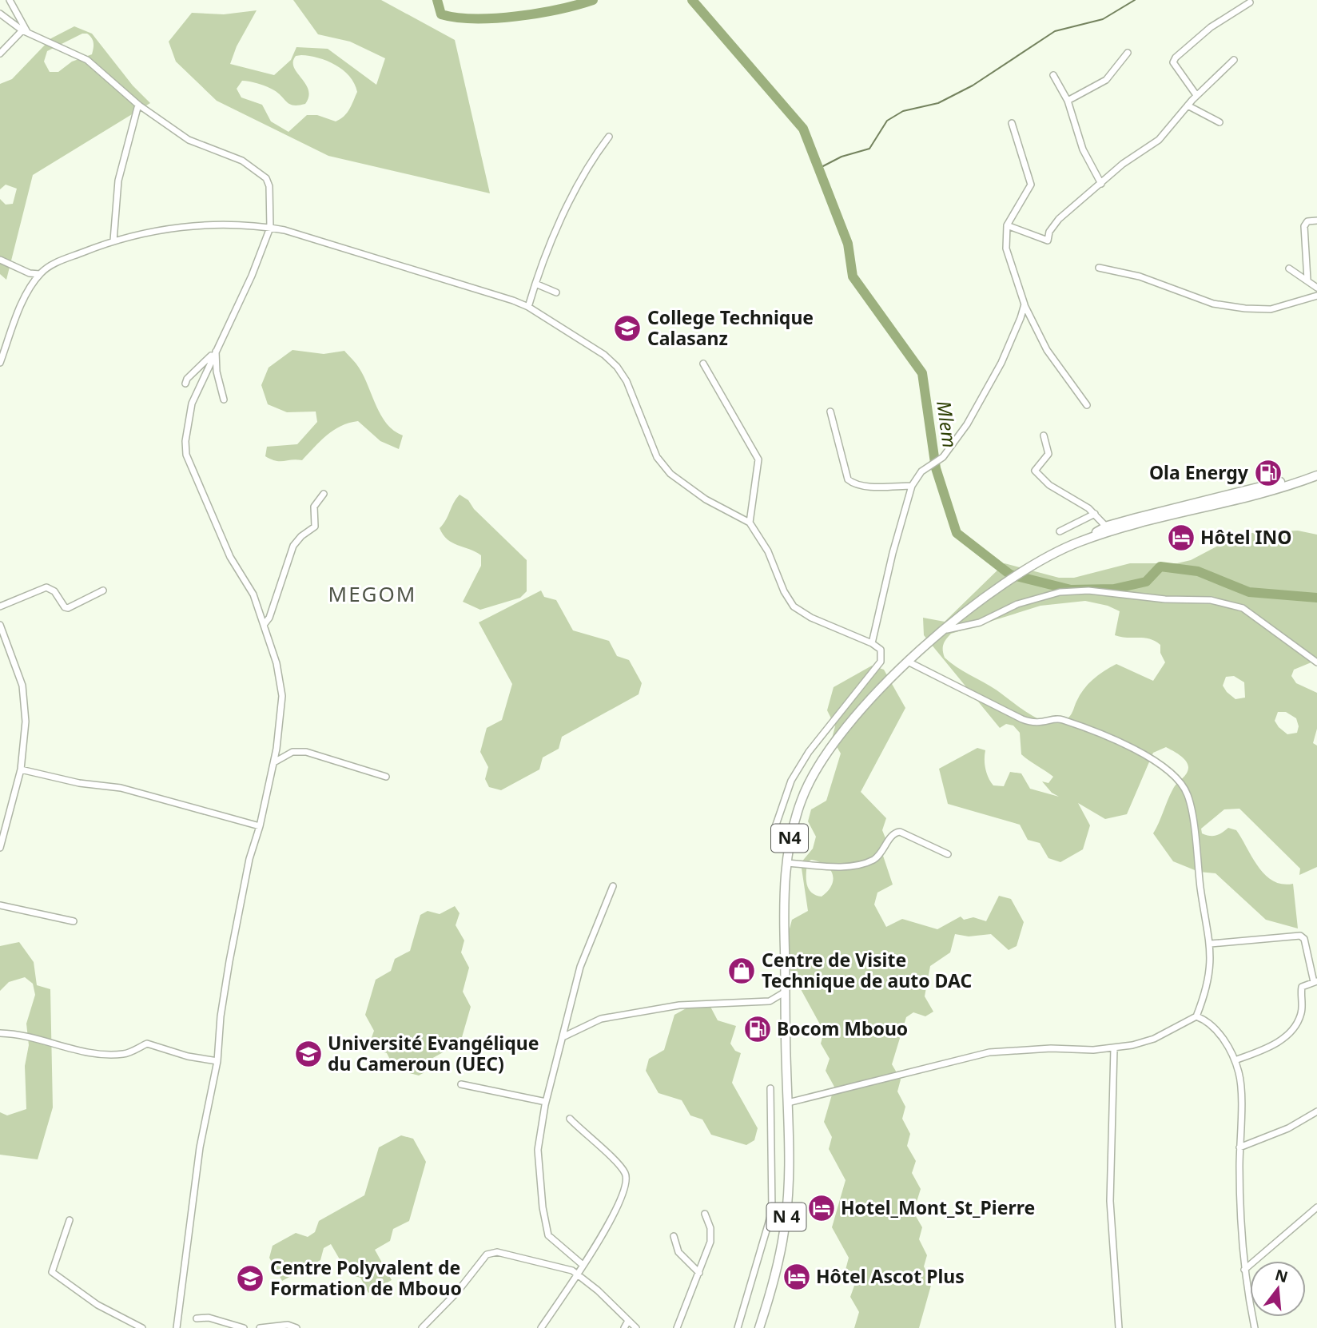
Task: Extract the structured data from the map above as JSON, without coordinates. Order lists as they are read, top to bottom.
{
  "streets": {
    "highway": ["N4", "N 4"]
  },
  "crossings": [
    ["N4", "N 4"]
  ],
  "districts": ["MEGOM"],
  "water": ["Mlem"],
  "places": {
    "school or university": ["College Technique Calasanz", "Université Evangélique du Cameroun (UEC)", "Centre Polyvalent de Formation de Mbouo"],
    "fuel station": ["Ola Energy", "Bocom Mbouo"],
    "hotel": ["Hôtel INO", "Hotel_Mont_St_Pierre", "Hôtel Ascot Plus"],
    "shop": ["Centre de Visite Technique de auto DAC"]
  },
  "north": "top"
}
